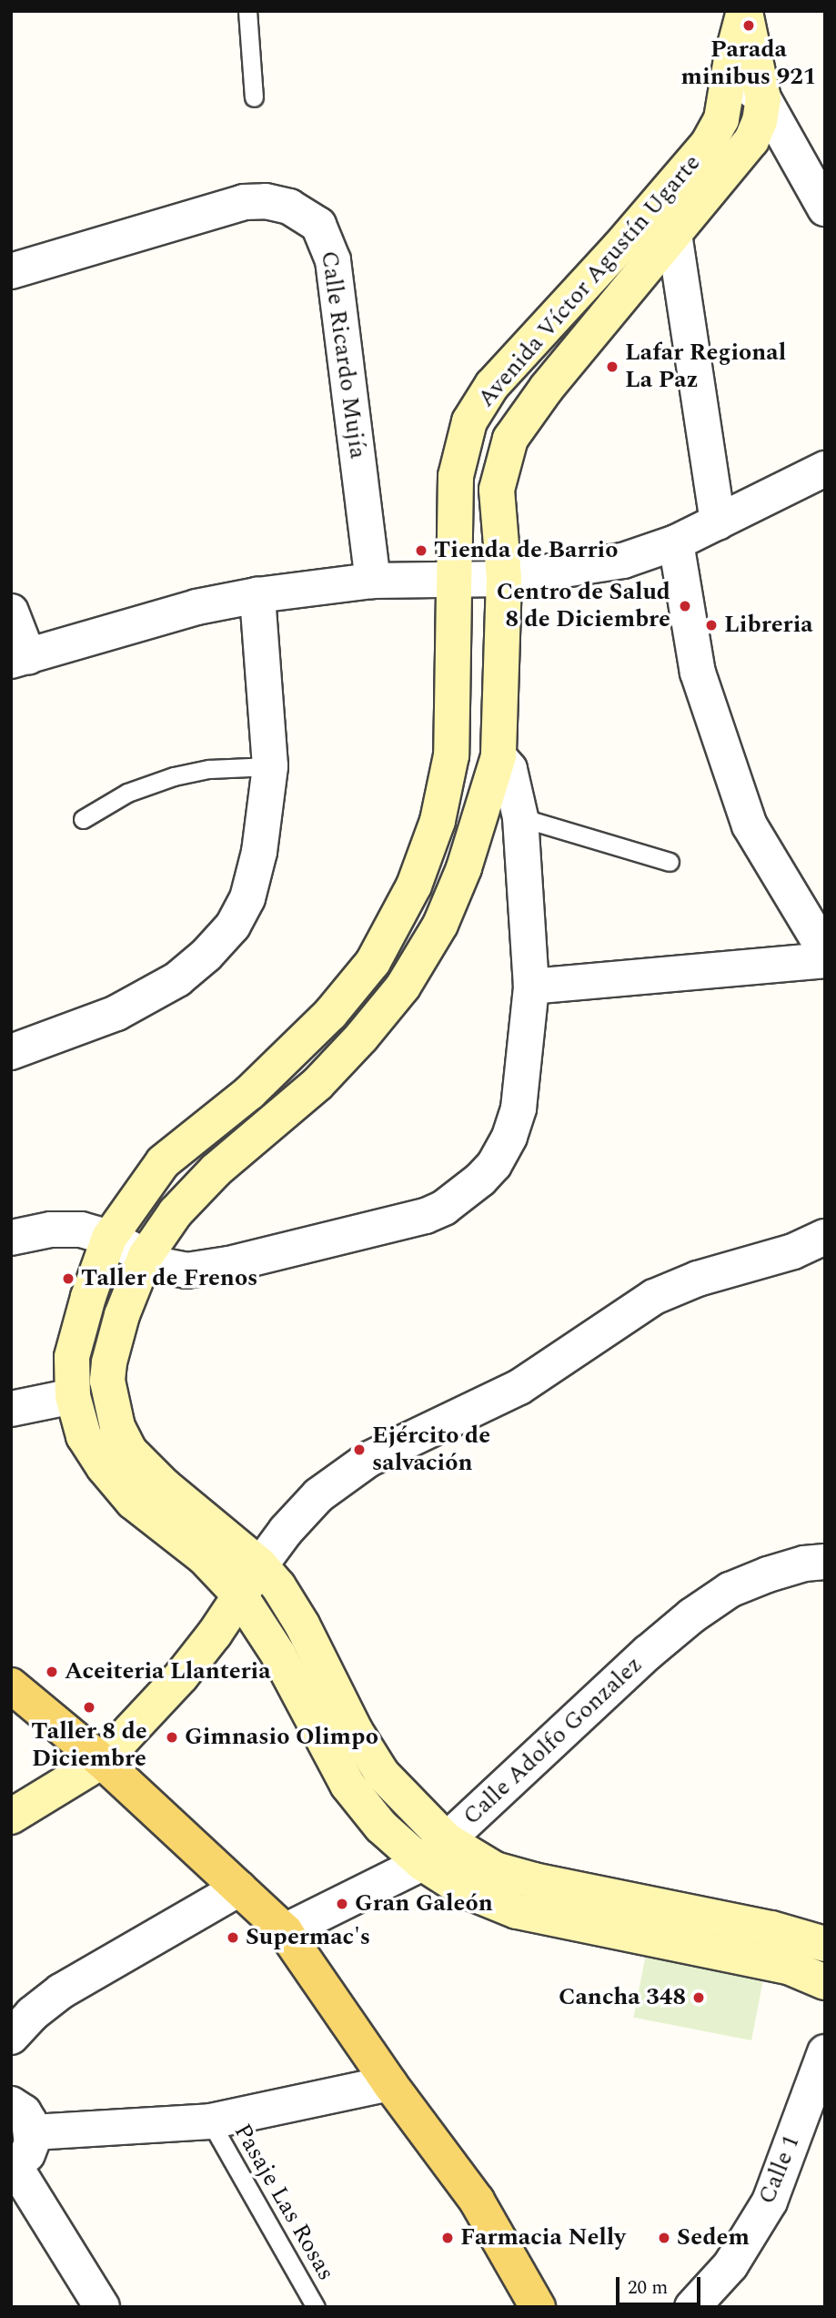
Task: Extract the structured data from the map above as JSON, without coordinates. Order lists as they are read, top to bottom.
{
  "streets": {
    "street": [
      "Avenida Víctor Agustín Ugarte",
      "Calle Ricardo Mujía",
      "Calle Adolfo Gonzalez",
      "Calle 1"
    ],
    "lane": ["Pasaje Las Rosas"]
  },
  "crossings": [
    ["Avenida Víctor Agustín Ugarte", "Calle Adolfo Gonzalez"]
  ],
  "places": [
    "Parada minibus 921",
    "Lafar Regional La Paz",
    "Tienda de Barrio",
    "Centro de Salud 8 de Diciembre",
    "Libreria",
    "Taller de Frenos",
    "Ejército de salvación",
    "Aceiteria Llanteria",
    "Taller 8 de Diciembre",
    "Gimnasio Olimpo",
    "Gran Galeón",
    "Supermac's",
    "Cancha 348",
    "Farmacia Nelly",
    "Sedem"
  ],
  "scale_bar": "20 m"
}
